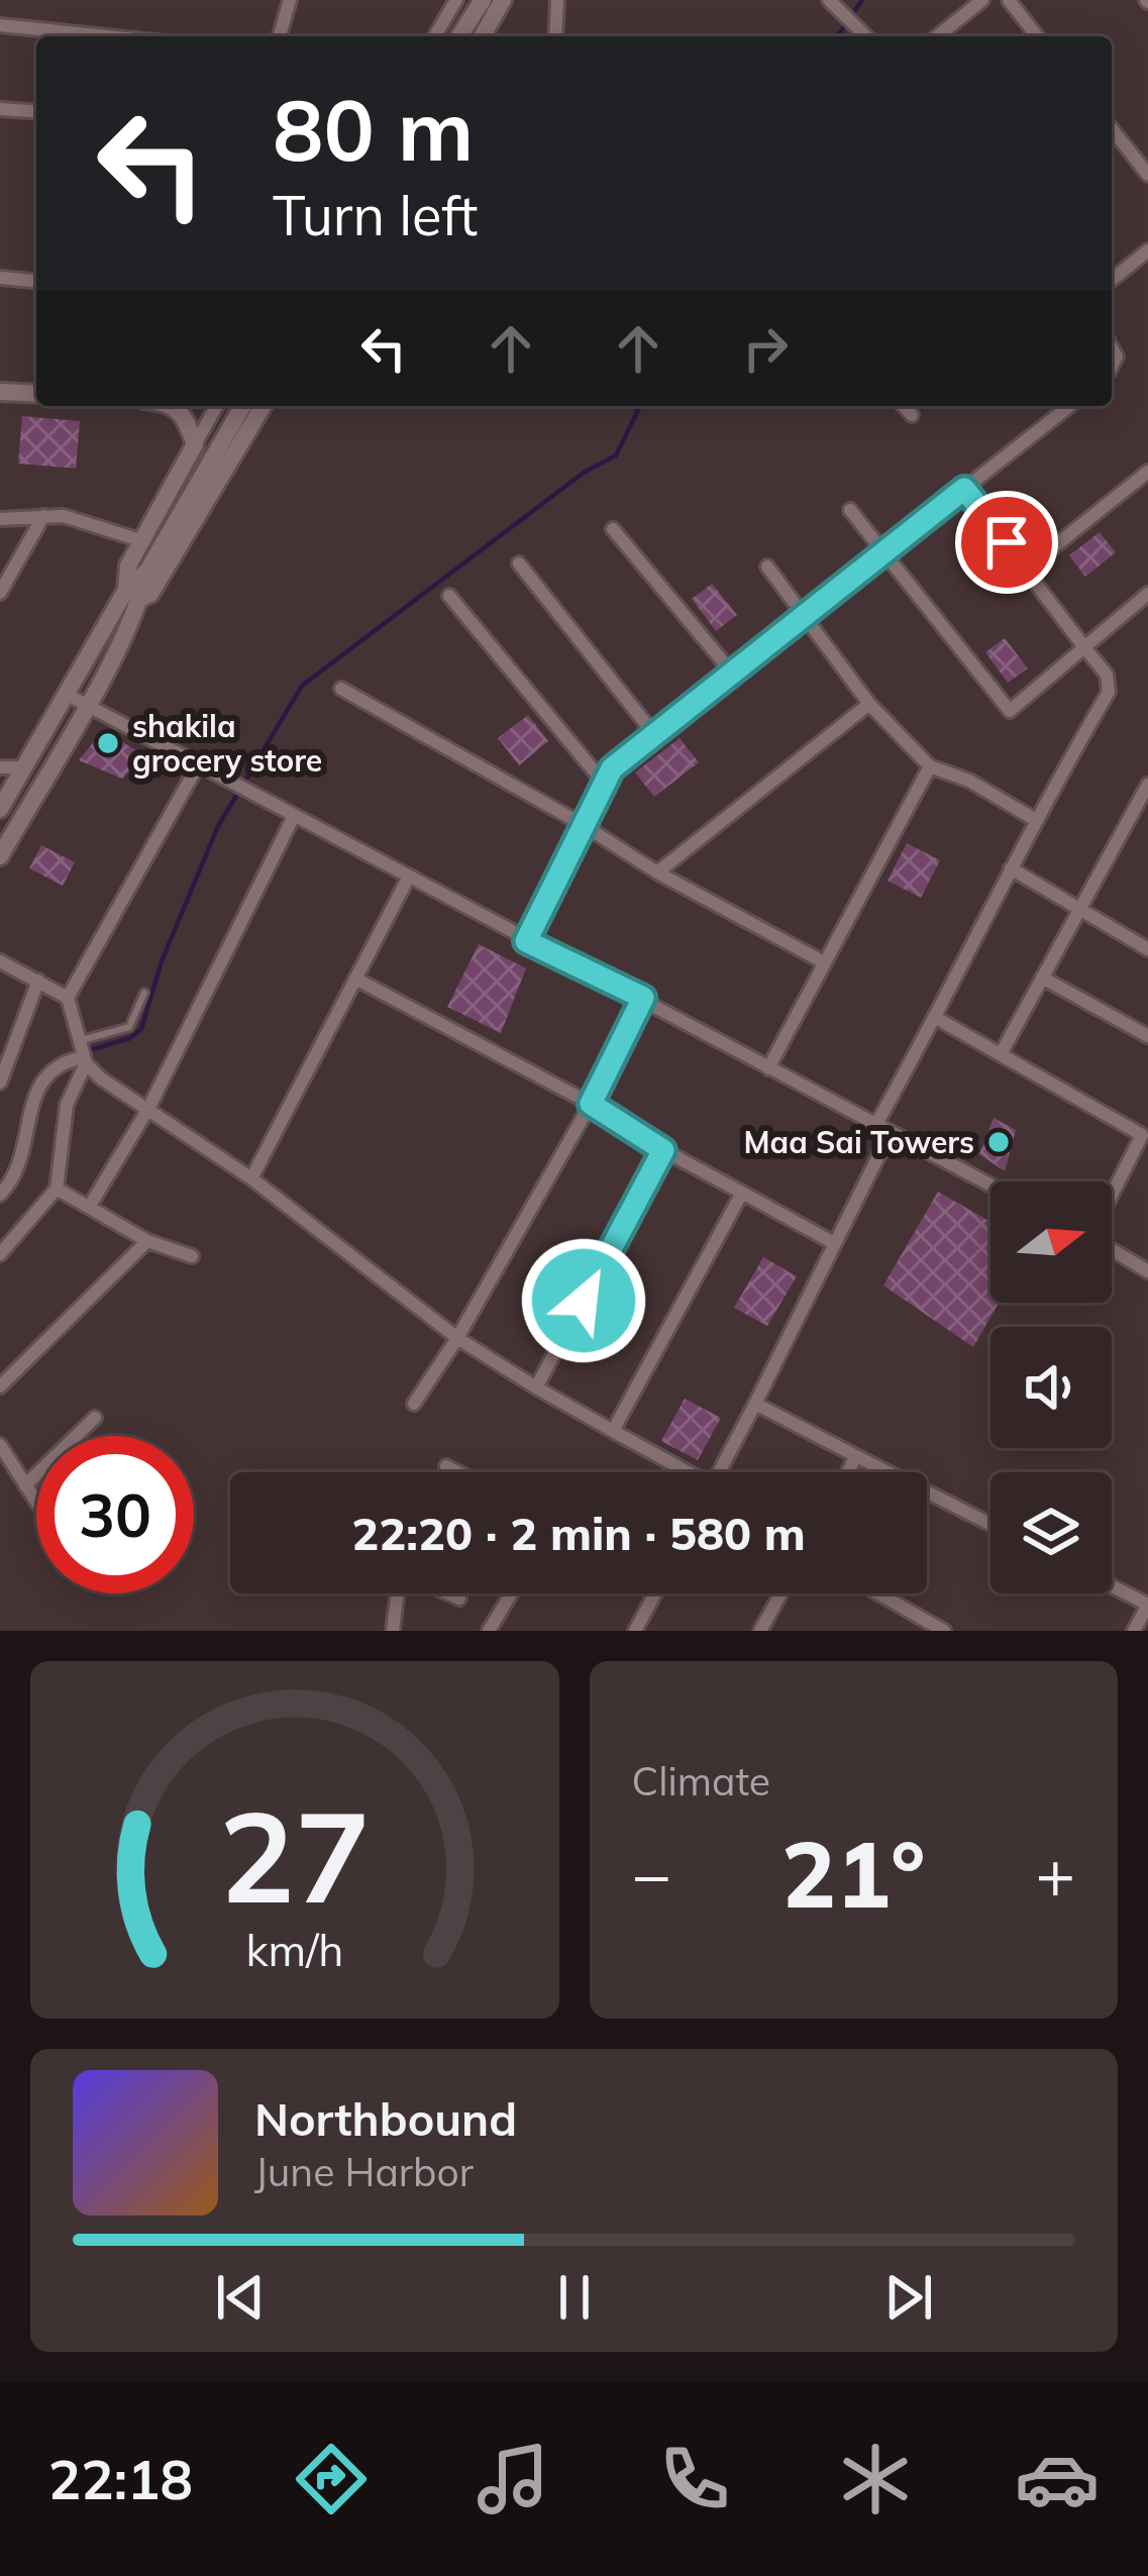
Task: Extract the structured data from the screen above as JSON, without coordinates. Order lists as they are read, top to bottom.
{
  "places": ["shakila grocery store", "Maa Sai Towers"],
  "north": "right",
  "page": {
    "turn": ["80 m", "Turn left"],
    "limit": "30",
    "trip": "22:20 · 2 min · 580 m",
    "tile": "Climate",
    "heat": ["−", "21°", "+"],
    "song": ["Northbound", "June Harbor"],
    "tabs": "22:18",
    "gauge": ["27", "km/h"]
  }
}
